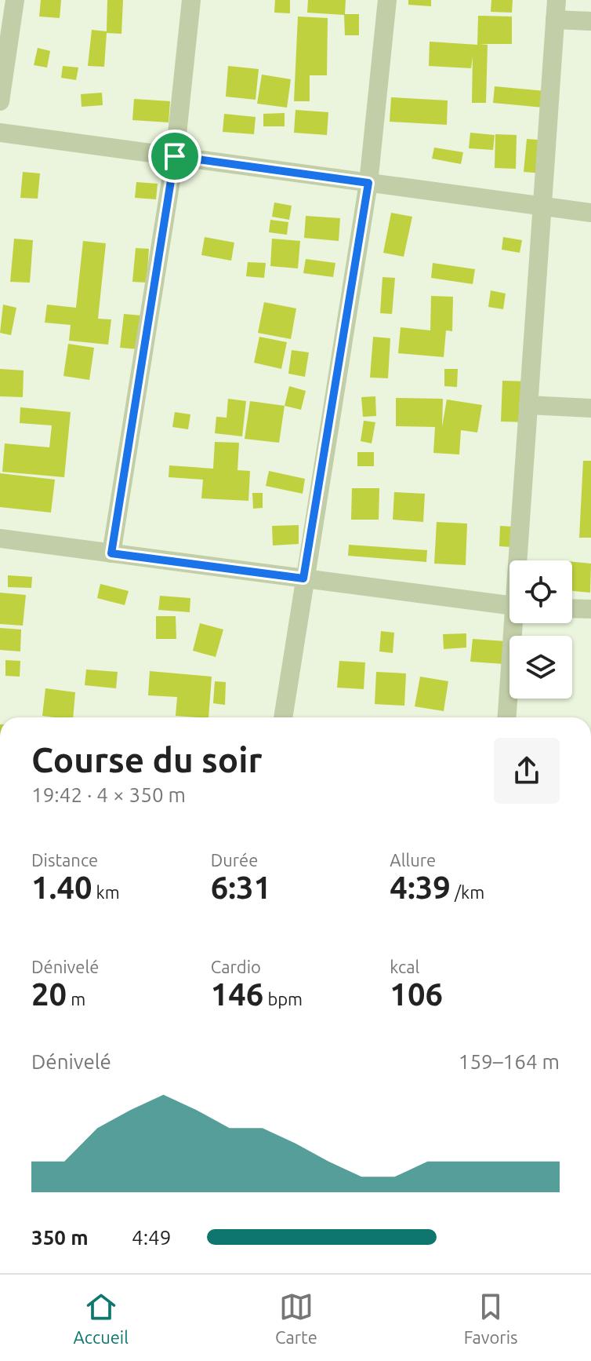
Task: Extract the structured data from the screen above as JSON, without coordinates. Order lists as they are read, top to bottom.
{
  "page": {
    "heading": ["Course du soir", "19:42 · 4 × 350 m"],
    "stats": [
      ["Distance", "1.40 km"],
      ["Durée", "6:31"],
      ["Allure", "4:39 /km"],
      ["Dénivelé", "20 m"],
      ["Cardio", "146 bpm"],
      ["kcal", "106"]
    ],
    "chart": ["Dénivelé", "159–164 m"],
    "list": [
      {
        "name": "350 m",
        "note": "4:49"
      }
    ],
    "tabs": ["Accueil", "Carte", "Favoris"]
  }
}
